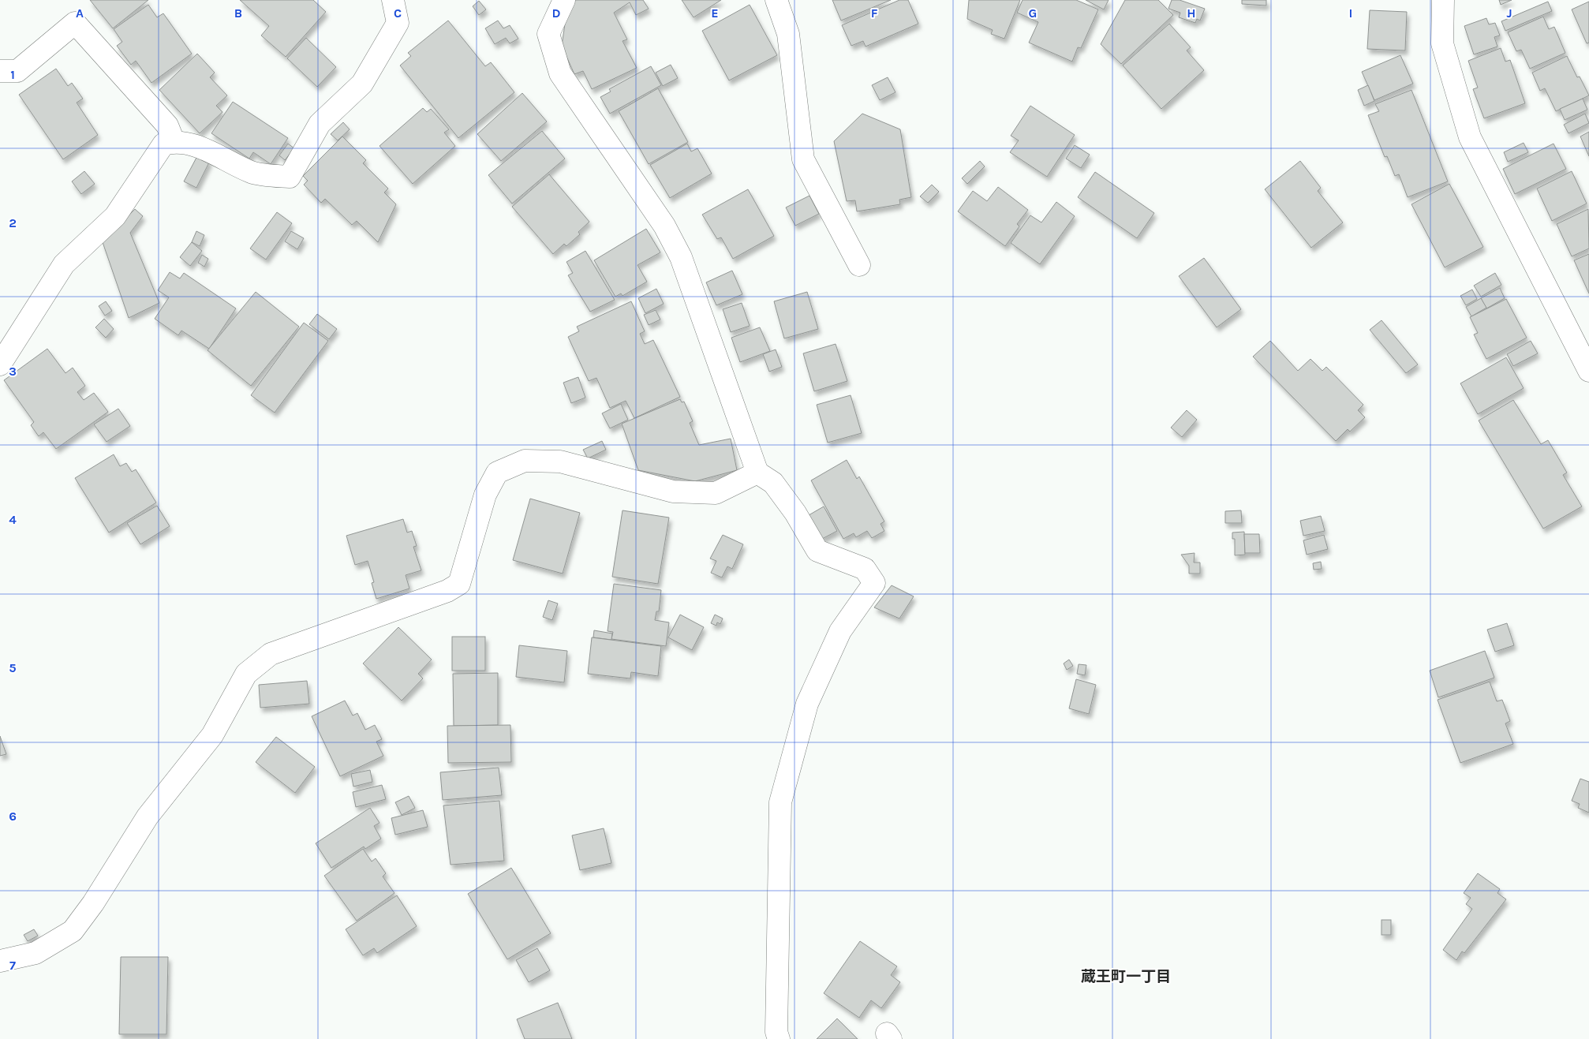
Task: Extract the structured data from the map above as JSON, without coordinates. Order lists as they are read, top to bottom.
{
  "districts": ["蔵王町一丁目"],
  "grid": {
    "columns": [
      "A",
      "B",
      "C",
      "D",
      "E",
      "F",
      "G",
      "H",
      "I",
      "J"
    ],
    "rows": [
      "1",
      "2",
      "3",
      "4",
      "5",
      "6",
      "7"
    ]
  }
}
